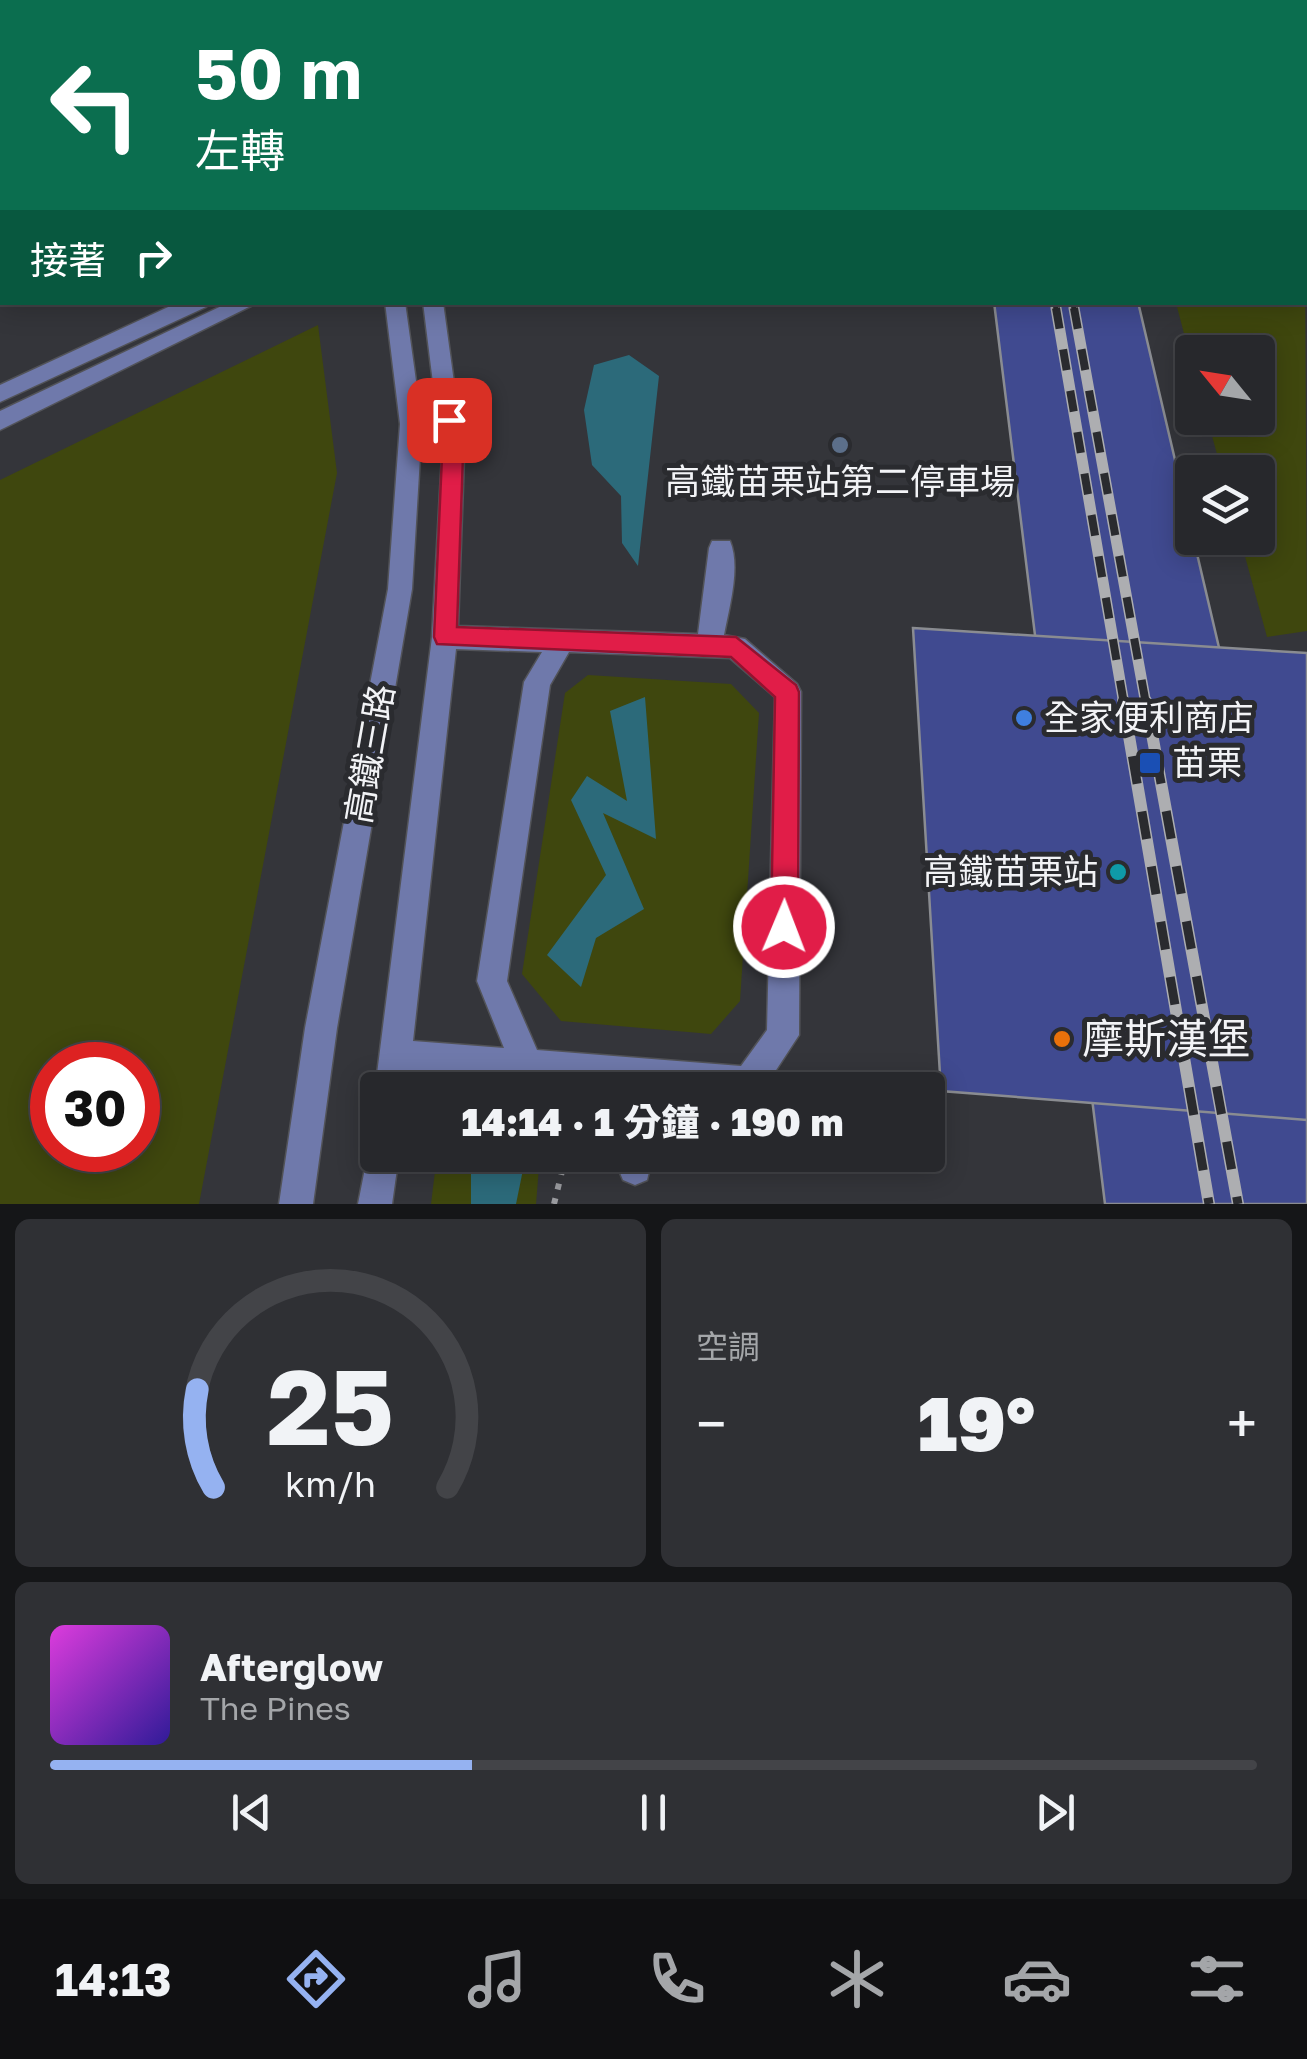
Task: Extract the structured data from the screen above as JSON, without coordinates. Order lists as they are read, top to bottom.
{
  "streets": {
    "street": ["高鐵三路"]
  },
  "places": {
    "other": [
      "高鐵苗栗站第二停車場",
      "全家便利商店",
      "高鐵苗栗站",
      "摩斯漢堡"
    ],
    "transit": ["苗栗"]
  },
  "north": "top left",
  "page": {
    "turn": ["50 m", "左轉"],
    "then": "接著",
    "limit": "30",
    "trip": "14:14 · 1 分鐘 · 190 m",
    "tile": "空調",
    "heat": ["−", "19°", "+"],
    "song": ["Afterglow", "The Pines"],
    "tabs": "14:13",
    "gauge": ["25", "km/h"]
  }
}
